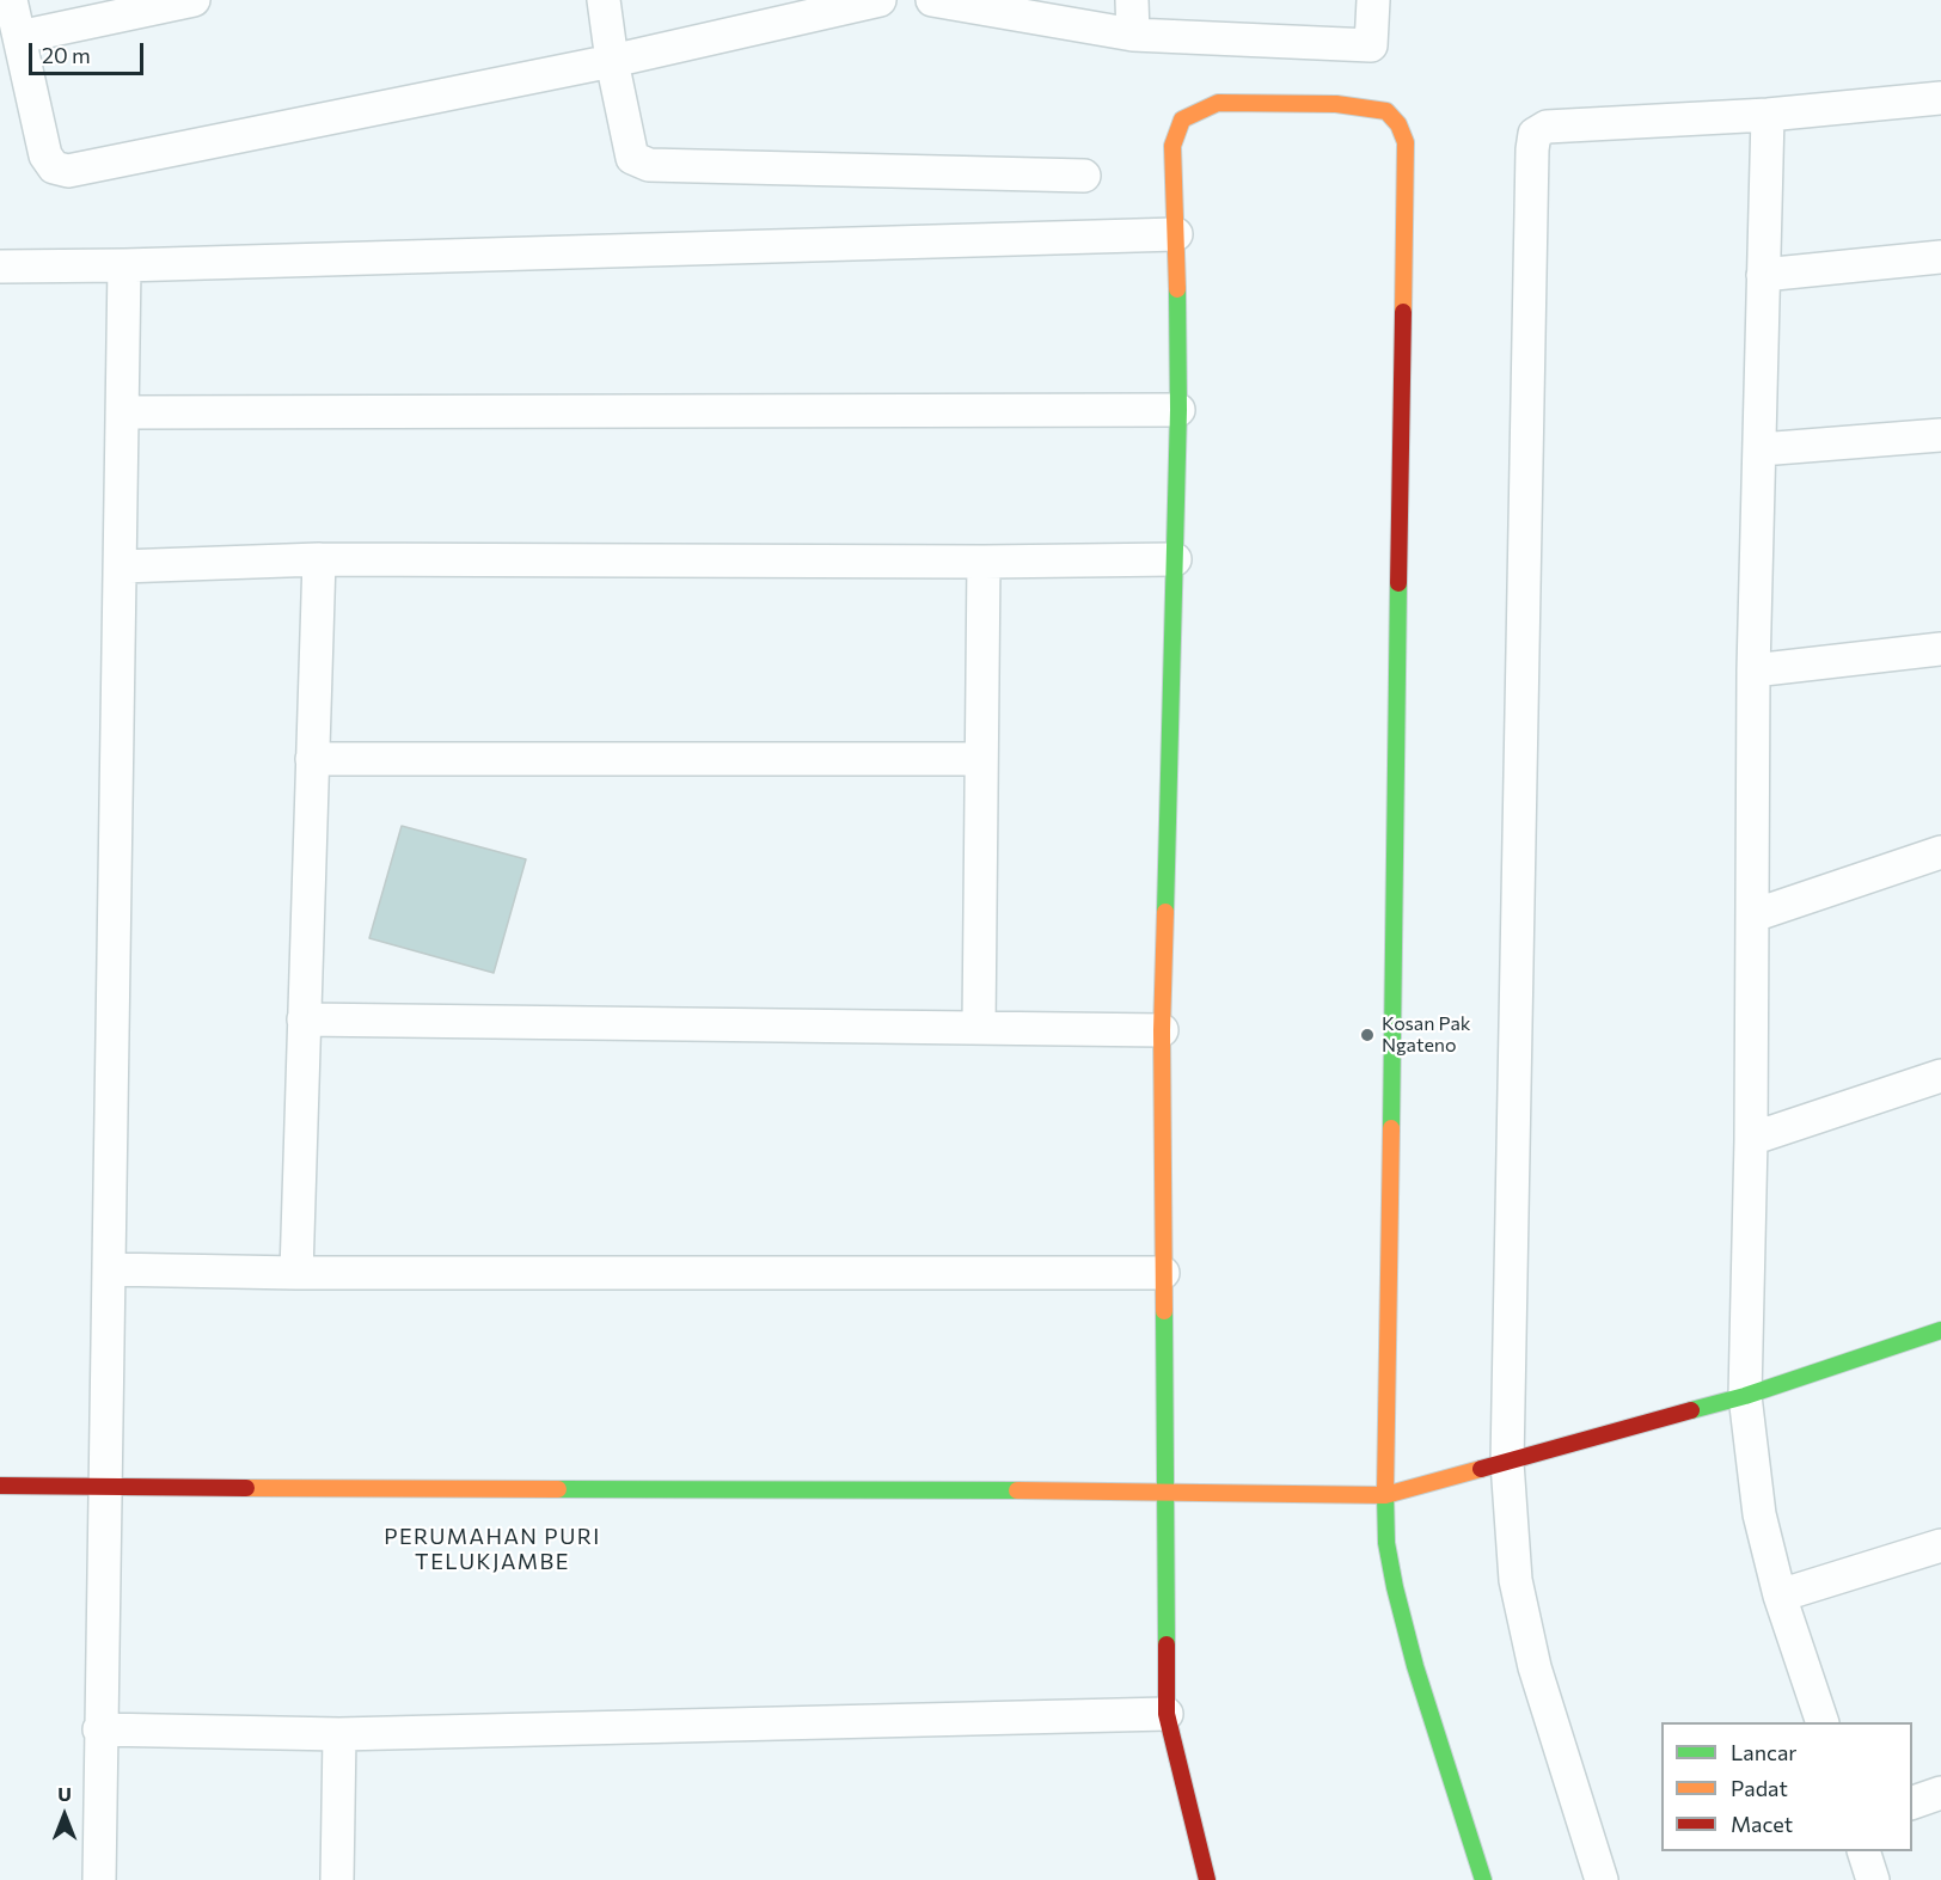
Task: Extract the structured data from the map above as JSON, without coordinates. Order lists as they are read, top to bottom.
{
  "districts": ["PERUMAHAN PURI TELUKJAMBE"],
  "places": ["Kosan Pak Ngateno"],
  "legend": ["Lancar", "Padat", "Macet"],
  "scale_bar": "20 m",
  "north": "top"
}
